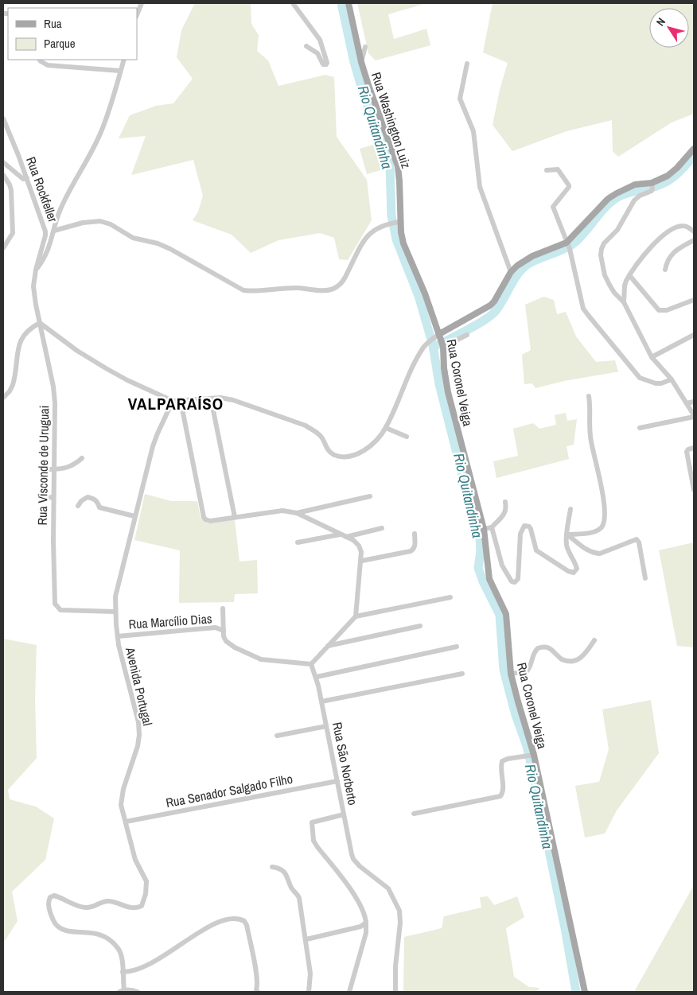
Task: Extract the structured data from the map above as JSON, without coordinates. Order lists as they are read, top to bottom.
{
  "streets": {
    "main road": ["Rua Washington Luiz", "Rua Coronel Veiga"],
    "street": [
      "Rua Rockfeller",
      "Rua Visconde de Uruguai",
      "Rua Marcílio Dias",
      "Avenida Portugal",
      "Rua São Norberto",
      "Rua Senador Salgado Filho"
    ]
  },
  "crossings": [
    ["Rua Washington Luiz", "Rua Coronel Veiga"],
    ["Rua Rockfeller", "Rua Visconde de Uruguai"],
    ["Rua Visconde de Uruguai", "Avenida Portugal"],
    ["Rua Marcílio Dias", "Avenida Portugal"],
    ["Avenida Portugal", "Rua Senador Salgado Filho"],
    ["Rua São Norberto", "Rua Senador Salgado Filho"]
  ],
  "districts": ["VALPARAÍSO"],
  "water": ["Rio Quitandinha"],
  "legend": ["Rua", "Parque"],
  "north": "top left"
}
